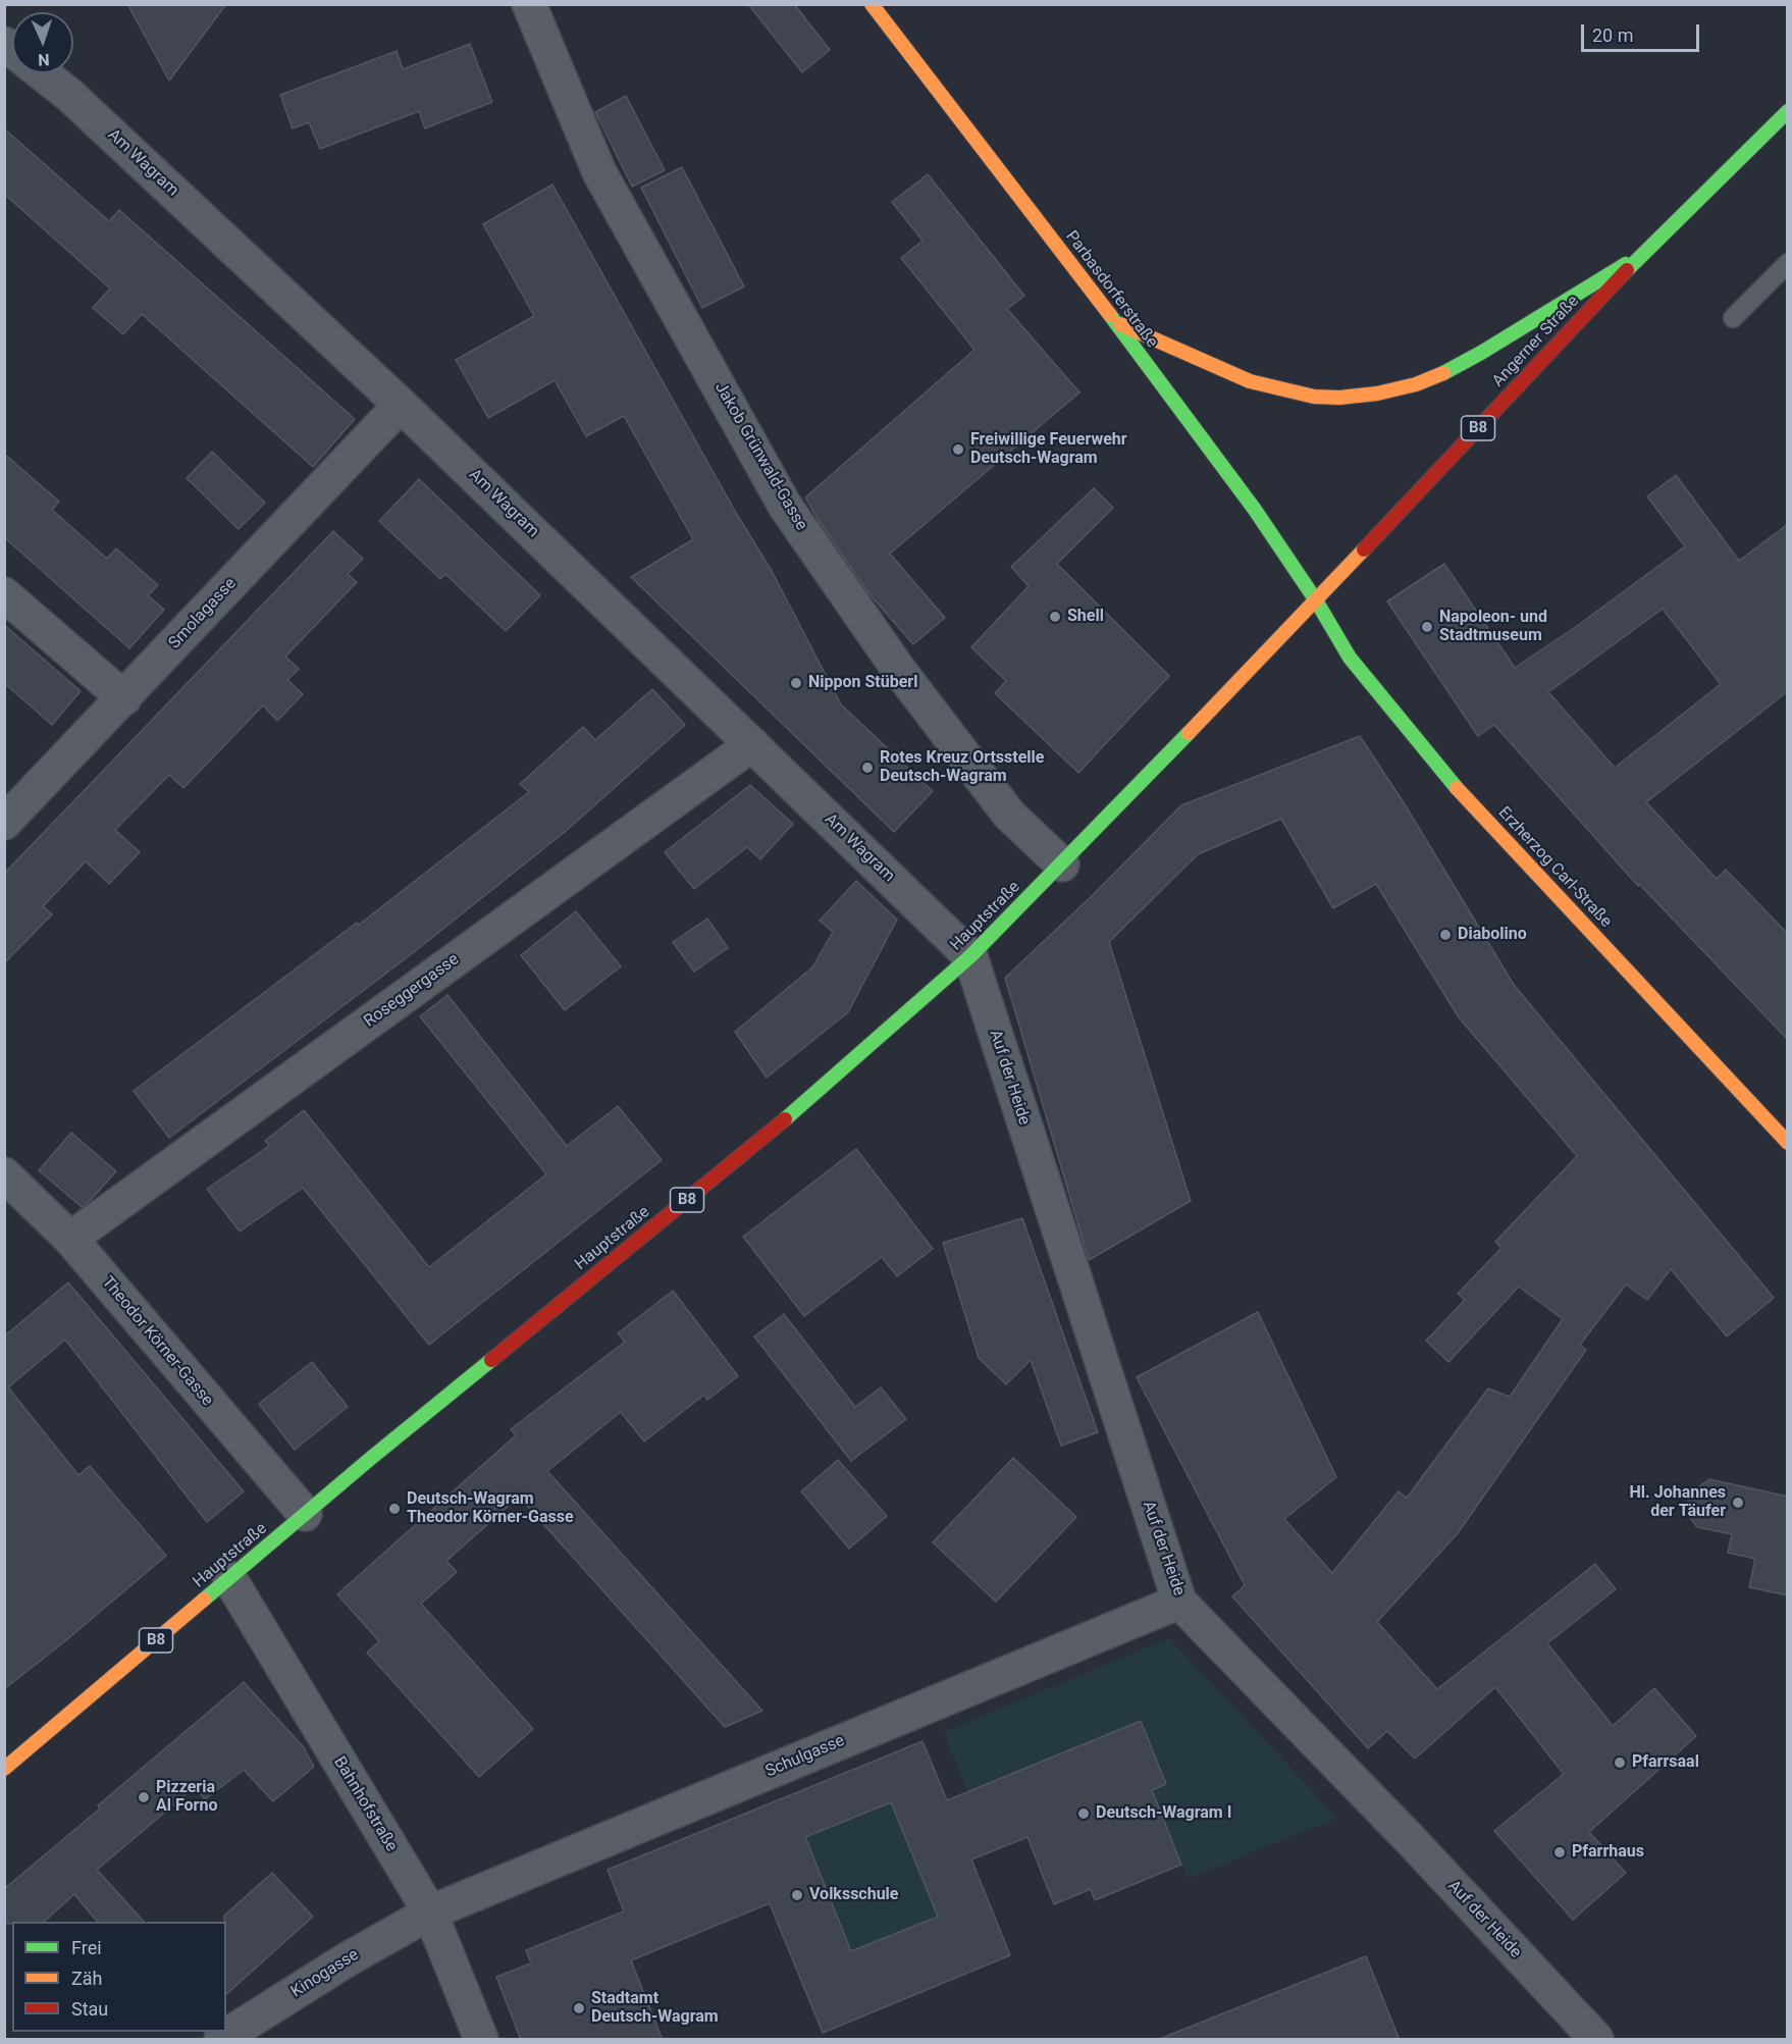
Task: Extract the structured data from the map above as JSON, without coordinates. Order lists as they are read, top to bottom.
{
  "streets": {
    "main road": [
      "Parbasdorferstraße",
      "Angerner Straße",
      "B8",
      "Erzherzog Carl-Straße",
      "Hauptstraße"
    ],
    "street": [
      "Am Wagram",
      "Jakob Grünwald-Gasse",
      "Smolagasse",
      "Roseggergasse",
      "Auf der Heide",
      "Theodor Körner-Gasse",
      "Schulgasse",
      "Bahnhofstraße",
      "Kinogasse"
    ]
  },
  "crossings": [
    ["Am Wagram", "Smolagasse"],
    ["Am Wagram", "Hauptstraße"],
    ["Am Wagram", "Roseggergasse"],
    ["Am Wagram", "Auf der Heide"],
    ["Parbasdorferstraße", "Angerner Straße"],
    ["Parbasdorferstraße", "Erzherzog Carl-Straße"],
    ["Parbasdorferstraße", "Hauptstraße"],
    ["Angerner Straße", "Erzherzog Carl-Straße"],
    ["Angerner Straße", "Hauptstraße"],
    ["Jakob Grünwald-Gasse", "Hauptstraße"],
    ["Erzherzog Carl-Straße", "Hauptstraße"],
    ["Hauptstraße", "Auf der Heide"],
    ["Hauptstraße", "Theodor Körner-Gasse"],
    ["Hauptstraße", "Bahnhofstraße"],
    ["Roseggergasse", "Theodor Körner-Gasse"],
    ["Auf der Heide", "Schulgasse"],
    ["Schulgasse", "Bahnhofstraße"],
    ["Schulgasse", "Kinogasse"],
    ["Bahnhofstraße", "Kinogasse"]
  ],
  "places": [
    "Freiwillige Feuerwehr Deutsch-Wagram",
    "Shell",
    "Napoleon- und Stadtmuseum",
    "Nippon Stüberl",
    "Rotes Kreuz Ortsstelle Deutsch-Wagram",
    "Diabolino",
    "Hl. Johannes der Täufer",
    "Deutsch-Wagram Theodor Körner-Gasse",
    "Pfarrsaal",
    "Pizzeria Al Forno",
    "Deutsch-Wagram I",
    "Pfarrhaus",
    "Volksschule",
    "Stadtamt Deutsch-Wagram"
  ],
  "legend": ["Frei", "Zäh", "Stau"],
  "scale_bar": "20 m",
  "north": "bottom"
}
